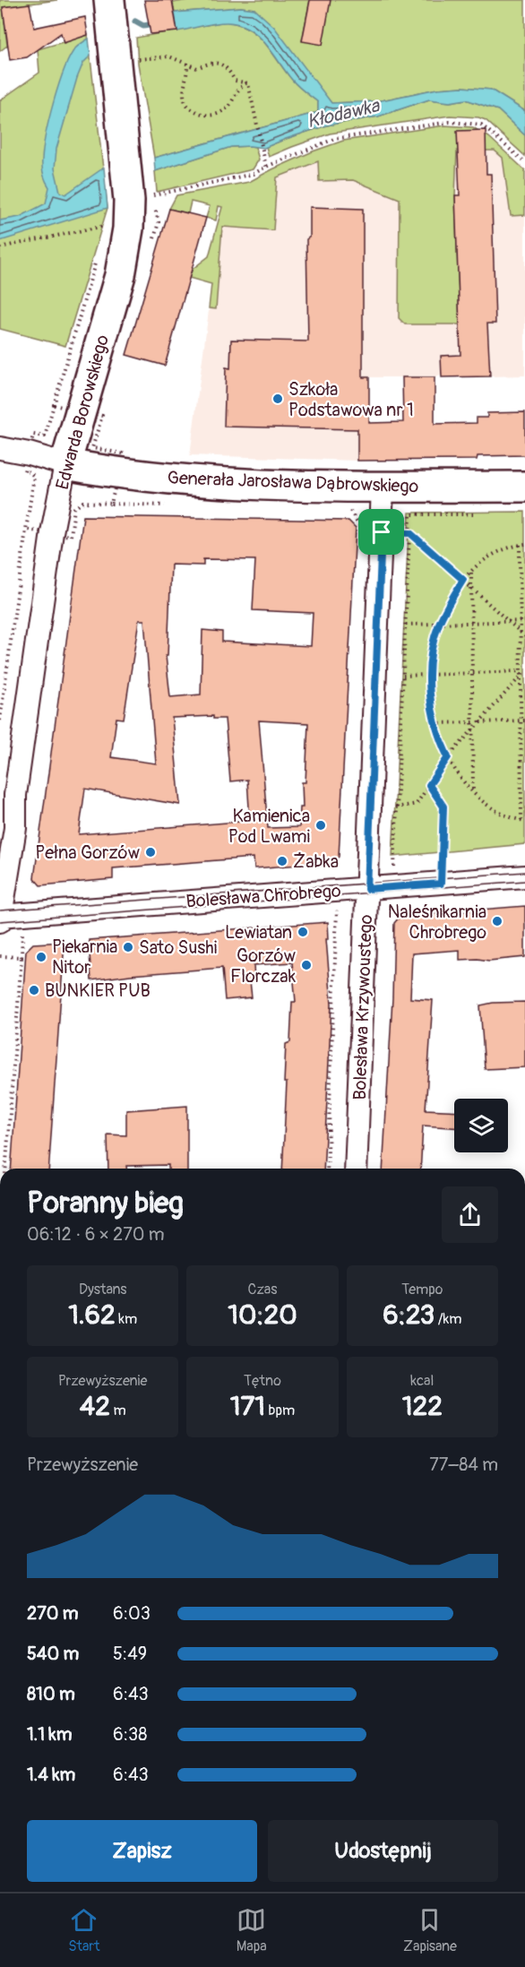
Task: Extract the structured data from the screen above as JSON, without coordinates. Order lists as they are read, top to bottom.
{
  "streets": {
    "main road": ["Edwarda Borowskiego", "Generała Jarosława Dąbrowskiego"],
    "street": ["Bolesława Chrobrego", "Bolesława Krzywoustego"]
  },
  "crossings": [
    ["Edwarda Borowskiego", "Generała Jarosława Dąbrowskiego"],
    ["Edwarda Borowskiego", "Bolesława Chrobrego"],
    ["Generała Jarosława Dąbrowskiego", "Bolesława Krzywoustego"],
    ["Bolesława Chrobrego", "Bolesława Krzywoustego"]
  ],
  "water": ["Kłodawka"],
  "places": [
    "Szkoła Podstawowa nr 1",
    "Kamienica Pod Lwami",
    "Pełna Gorzów",
    "Żabka",
    "Naleśnikarnia Chrobrego",
    "Lewiatan",
    "Sato Sushi",
    "Piekarnia Nitor",
    "Gorzów Florczak",
    "BUNKIER PUB"
  ],
  "page": {
    "heading": ["Poranny bieg", "06:12 · 6 × 270 m"],
    "stats": [
      ["Dystans", "1.62 km"],
      ["Czas", "10:20"],
      ["Tempo", "6:23 /km"],
      ["Przewyższenie", "42 m"],
      ["Tętno", "171 bpm"],
      ["kcal", "122"]
    ],
    "chart": ["Przewyższenie", "77–84 m"],
    "list": [
      {
        "name": "270 m",
        "note": "6:03"
      },
      {
        "name": "540 m",
        "note": "5:49"
      },
      {
        "name": "810 m",
        "note": "6:43"
      },
      {
        "name": "1.1 km",
        "note": "6:38"
      },
      {
        "name": "1.4 km",
        "note": "6:43"
      }
    ],
    "buttons": ["Zapisz", "Udostępnij"],
    "tabs": ["Start", "Mapa", "Zapisane"]
  }
}
